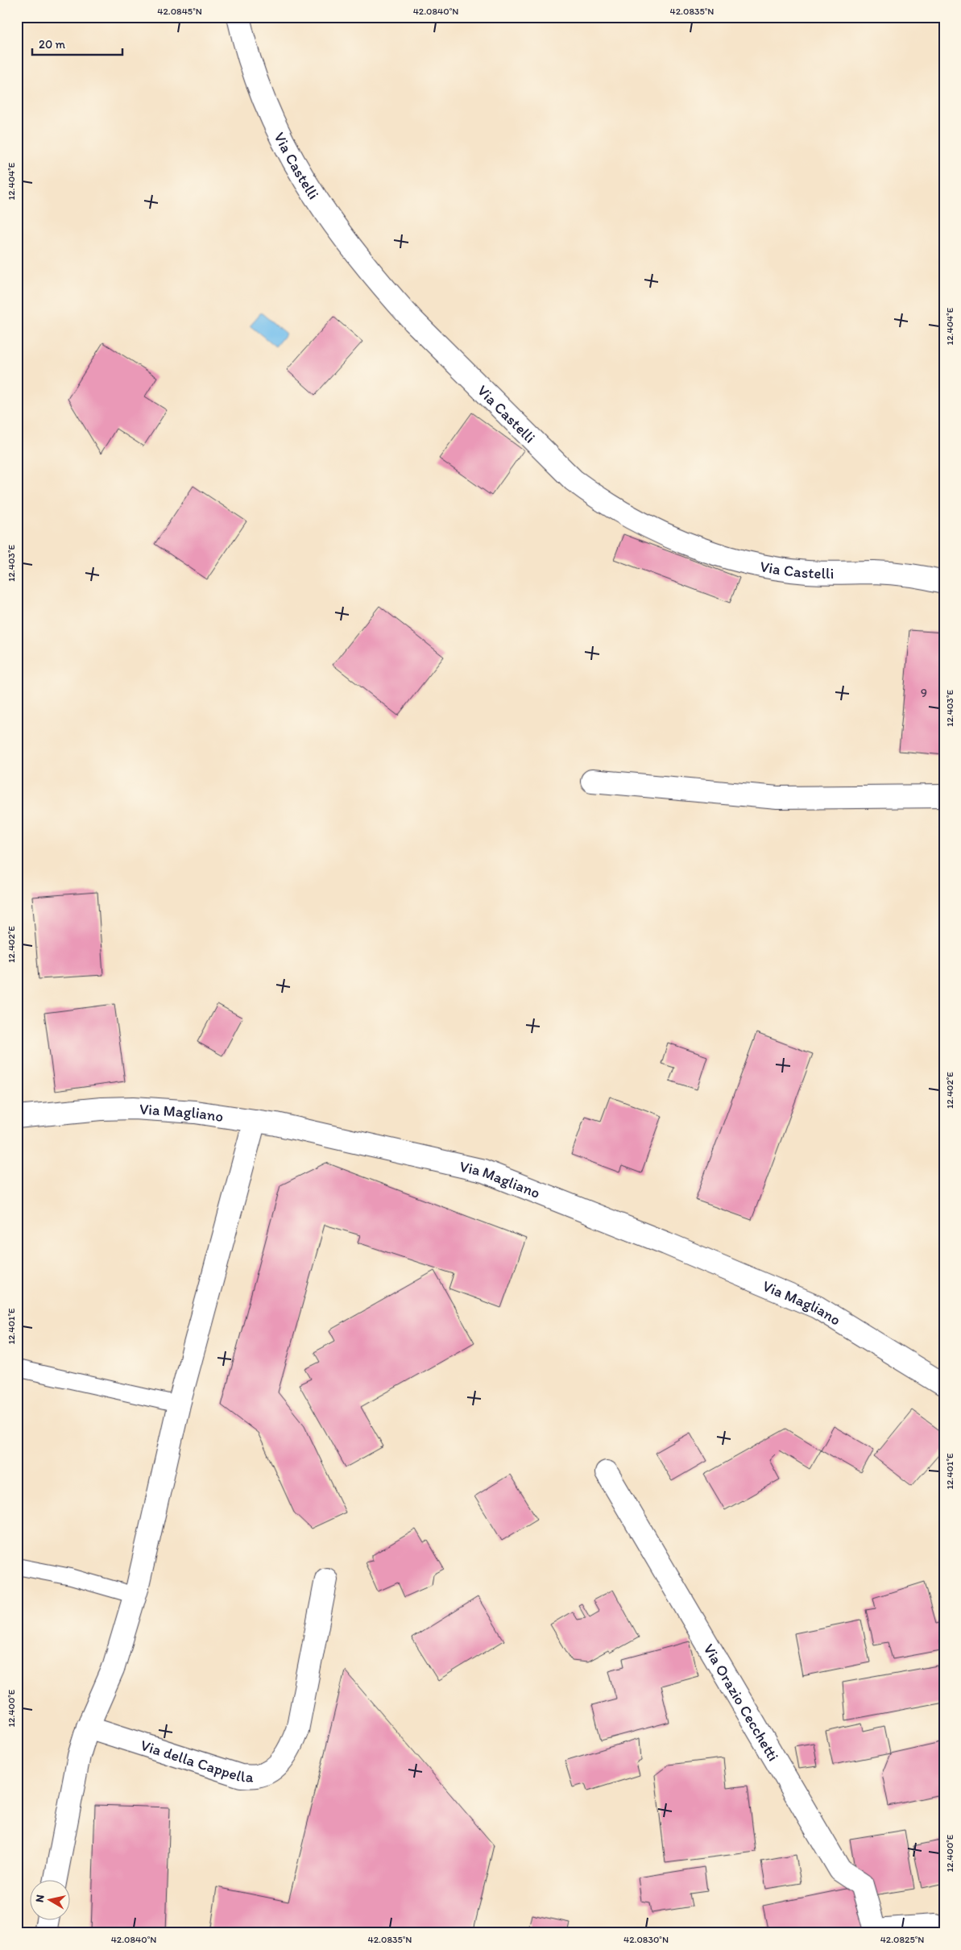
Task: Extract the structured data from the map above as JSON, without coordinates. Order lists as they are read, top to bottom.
{
  "streets": {
    "street": [
      "Via Castelli",
      "Via Magliano",
      "Via Orazio Cecchetti",
      "Via della Cappella"
    ]
  },
  "house_numbers": ["9"],
  "scale_bar": "20 m",
  "north": "left",
  "coordinates": [
    "42.0845°N",
    "42.0840°N",
    "42.0835°N",
    "12.404°E",
    "12.403°E",
    "12.402°E",
    "12.401°E",
    "12.400°E",
    "42.0830°N",
    "42.0825°N"
  ]
}
